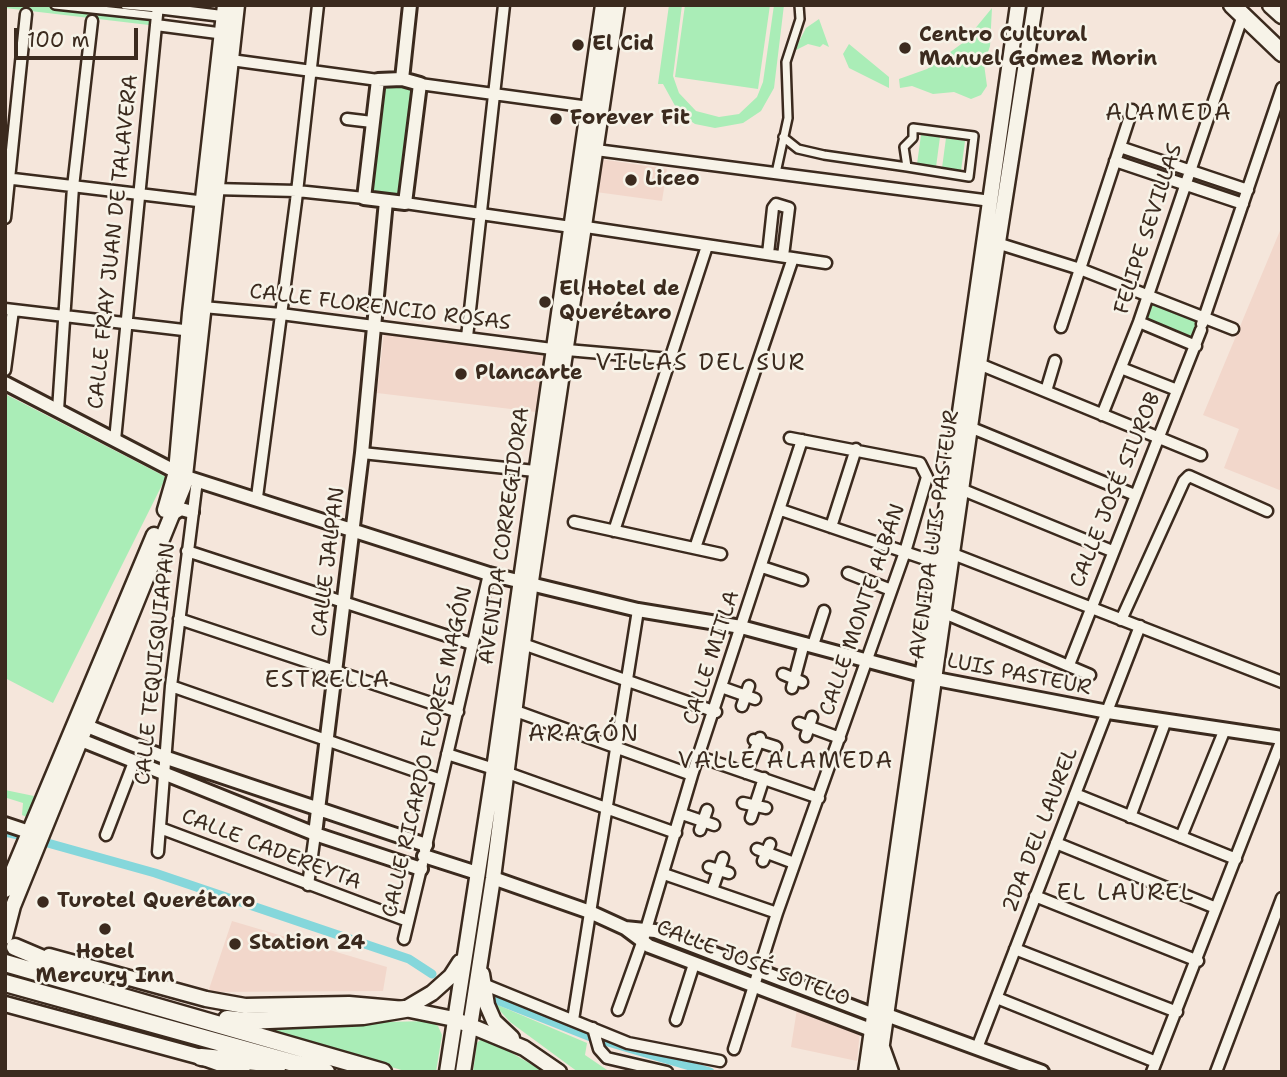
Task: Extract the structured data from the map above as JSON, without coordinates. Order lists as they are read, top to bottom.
{
  "streets": {
    "main road": ["AVENIDA LUIS PASTEUR", "AVENIDA CORREGIDORA"],
    "street": [
      "FELIPE SEVILLAS",
      "CALLE FRAY JUAN DE TALAVERA",
      "CALLE FLORENCIO ROSAS",
      "CALLE JOSÉ SIUROB",
      "CALLE JALPAN",
      "CALLE MONTE ALBÁN",
      "CALLE MITLA",
      "CALLE TEQUISQUIAPAN",
      "LUIS PASTEUR",
      "CALLE RICARDO FLORES MAGÓN",
      "2DA DEL LAUREL",
      "CALLE CADEREYTA",
      "CALLE JOSÉ SOTELO"
    ]
  },
  "crossings": [
    ["CALLE FRAY JUAN DE TALAVERA", "LUIS PASTEUR"],
    ["CALLE FLORENCIO ROSAS", "AVENIDA CORREGIDORA"],
    ["CALLE FLORENCIO ROSAS", "CALLE JALPAN"],
    ["AVENIDA LUIS PASTEUR", "LUIS PASTEUR"],
    ["AVENIDA LUIS PASTEUR", "CALLE JOSÉ SOTELO"],
    ["AVENIDA CORREGIDORA", "LUIS PASTEUR"],
    ["AVENIDA CORREGIDORA", "CALLE JOSÉ SOTELO"],
    ["CALLE JALPAN", "LUIS PASTEUR"],
    ["CALLE JALPAN", "CALLE CADEREYTA"],
    ["CALLE MONTE ALBÁN", "LUIS PASTEUR"],
    ["CALLE MONTE ALBÁN", "CALLE JOSÉ SOTELO"],
    ["CALLE MITLA", "LUIS PASTEUR"],
    ["CALLE MITLA", "CALLE JOSÉ SOTELO"],
    ["CALLE TEQUISQUIAPAN", "LUIS PASTEUR"],
    ["CALLE TEQUISQUIAPAN", "CALLE CADEREYTA"],
    ["LUIS PASTEUR", "CALLE RICARDO FLORES MAGÓN"],
    ["LUIS PASTEUR", "2DA DEL LAUREL"],
    ["CALLE RICARDO FLORES MAGÓN", "CALLE CADEREYTA"],
    ["2DA DEL LAUREL", "CALLE JOSÉ SOTELO"]
  ],
  "districts": [
    "ALAMEDA",
    "VILLAS DEL SUR",
    "ESTRELLA",
    "ARAGÓN",
    "VALLE ALAMEDA",
    "EL LAUREL"
  ],
  "places": [
    "El Cid",
    "Centro Cultural Manuel Gomez Morin",
    "Forever Fit",
    "Liceo",
    "El Hotel de Querétaro",
    "Plancarte",
    "Turotel Querétaro",
    "Hotel Mercury Inn",
    "Station 24"
  ],
  "scale_bar": "100 m"
}
